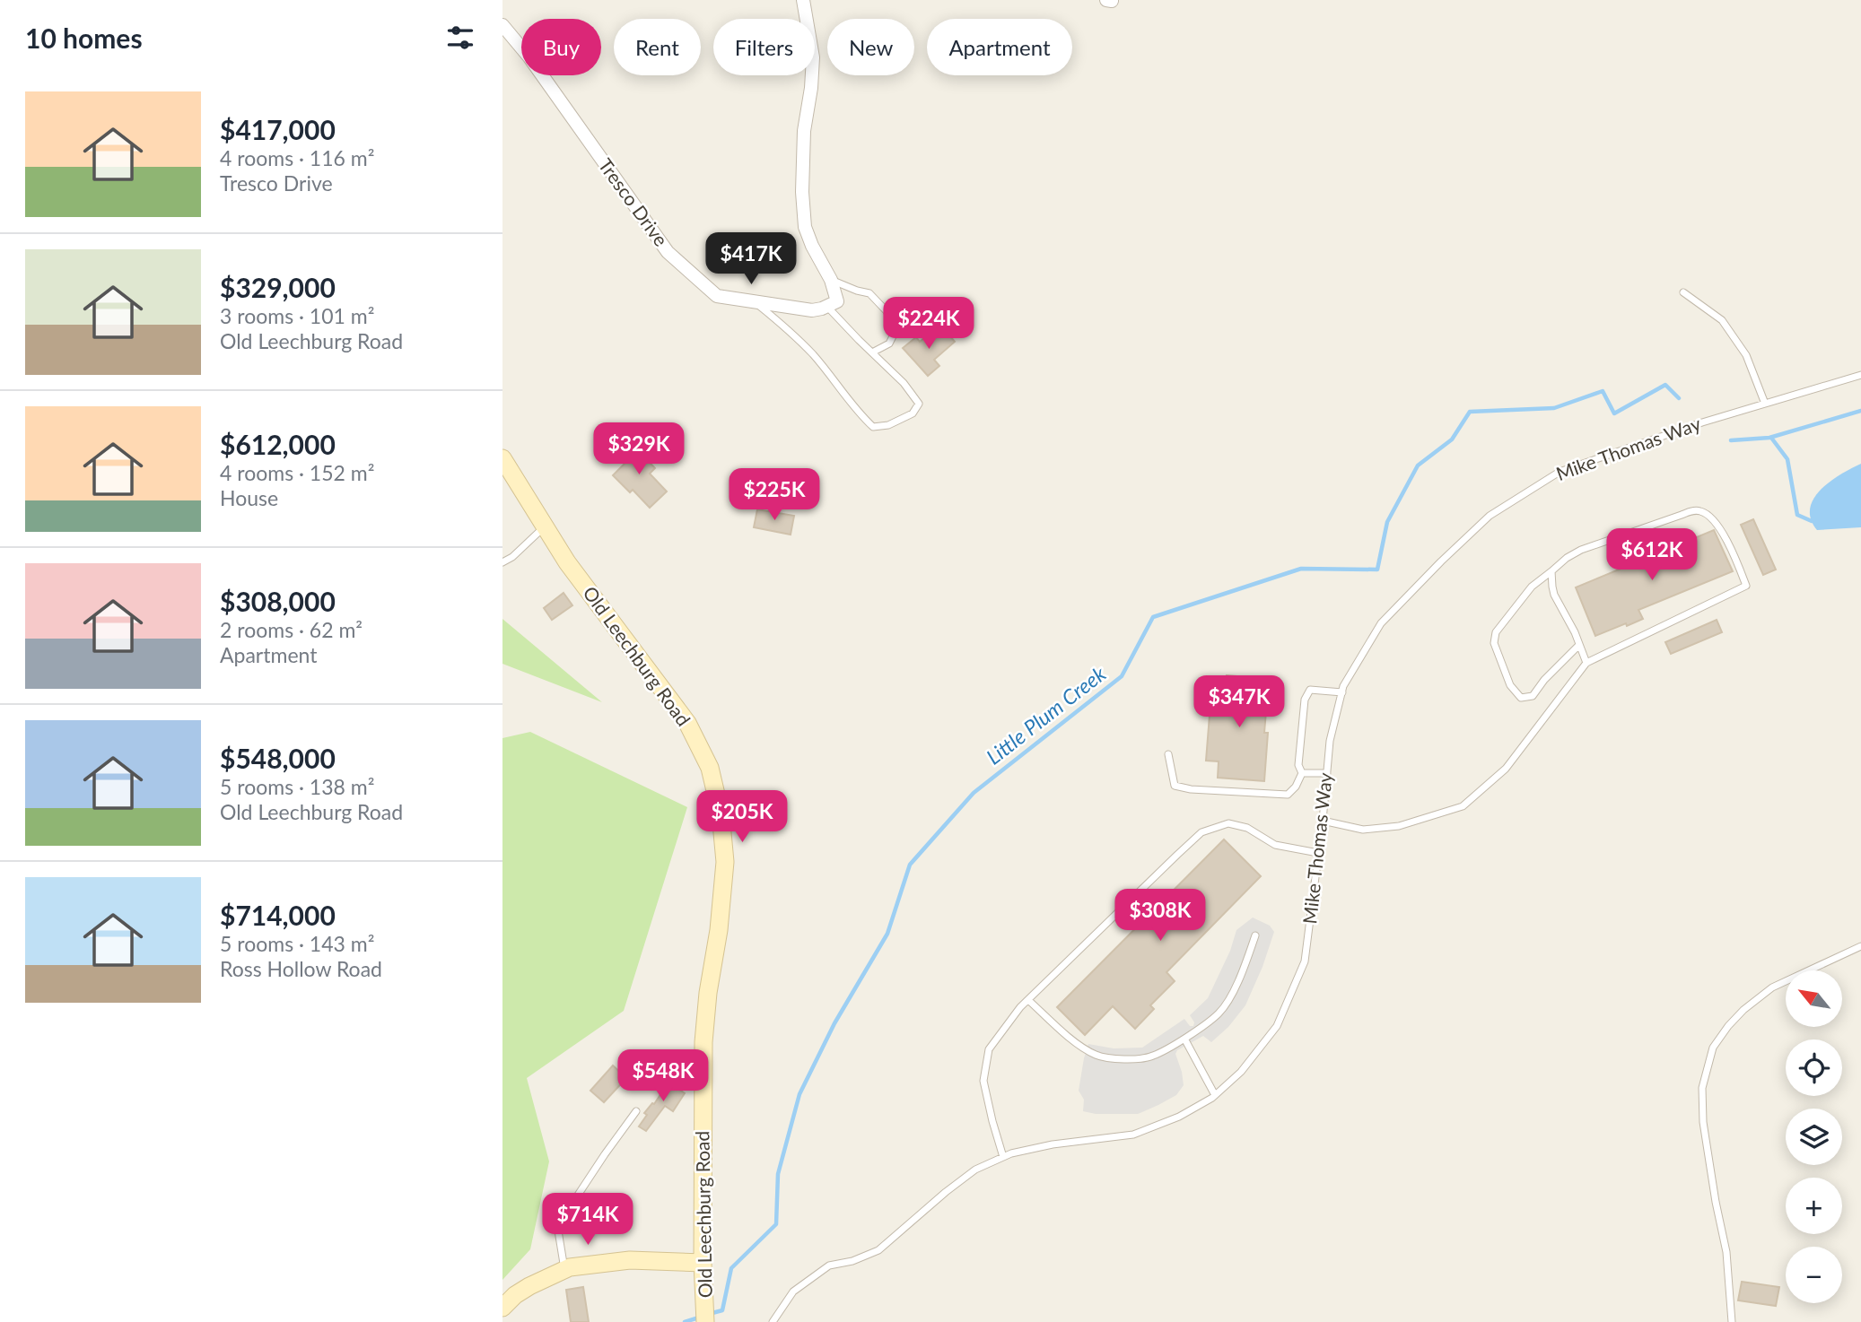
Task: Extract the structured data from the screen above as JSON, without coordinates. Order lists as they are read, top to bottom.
{
  "streets": {
    "street": ["Tresco Drive", "Old Leechburg Road"],
    "lane": ["Mike Thomas Way"]
  },
  "water": ["Little Plum Creek"],
  "north": "top left",
  "page": {
    "heading": "10 homes",
    "chip": [
      "Buy",
      "Rent",
      "Filters",
      "New",
      "Apartment"
    ],
    "list": [
      {
        "name": "$417,000",
        "note": "4 rooms · 116 m² · Tresco Drive"
      },
      {
        "name": "$329,000",
        "note": "3 rooms · 101 m² · Old Leechburg Road"
      },
      {
        "name": "$612,000",
        "note": "4 rooms · 152 m² · House"
      },
      {
        "name": "$308,000",
        "note": "2 rooms · 62 m² · Apartment"
      },
      {
        "name": "$548,000",
        "note": "5 rooms · 138 m² · Old Leechburg Road"
      },
      {
        "name": "$714,000",
        "note": "5 rooms · 143 m² · Ross Hollow Road"
      }
    ],
    "price": [
      "$417K",
      "$224K",
      "$329K",
      "$225K",
      "$612K",
      "$347K",
      "$205K",
      "$308K",
      "$548K",
      "$714K"
    ],
    "map_buttons": ["+", "−"]
  }
}
